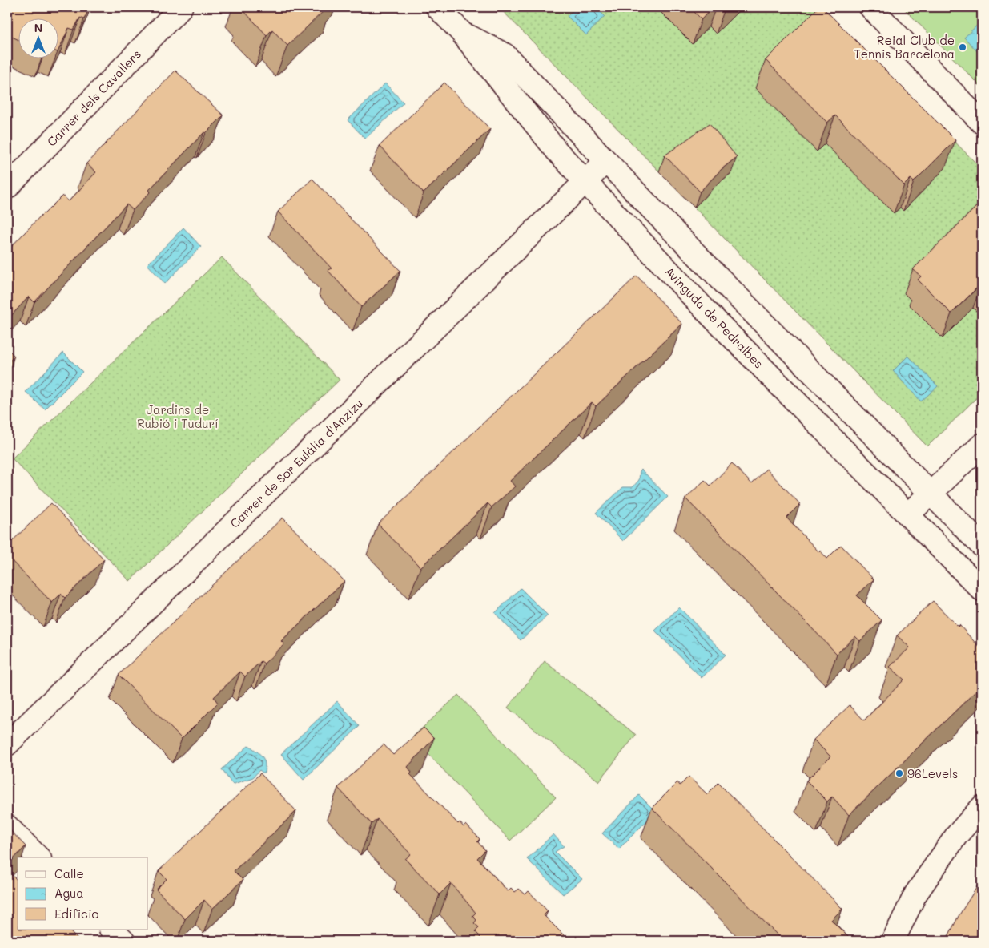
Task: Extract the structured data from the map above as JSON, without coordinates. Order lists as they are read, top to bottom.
{
  "streets": {
    "street": ["Carrer dels Cavallers", "Avinguda de Pedralbes", "Carrer de Sor Eulàlia d'Anzizu"]
  },
  "crossings": [
    ["Avinguda de Pedralbes", "Carrer de Sor Eulàlia d'Anzizu"]
  ],
  "parks": ["Jardins de Rubió i Tudurí"],
  "places": ["Reial Club de Tennis Barcelona", "96Levels"],
  "legend": ["Calle", "Agua", "Edificio"],
  "north": "top"
}
